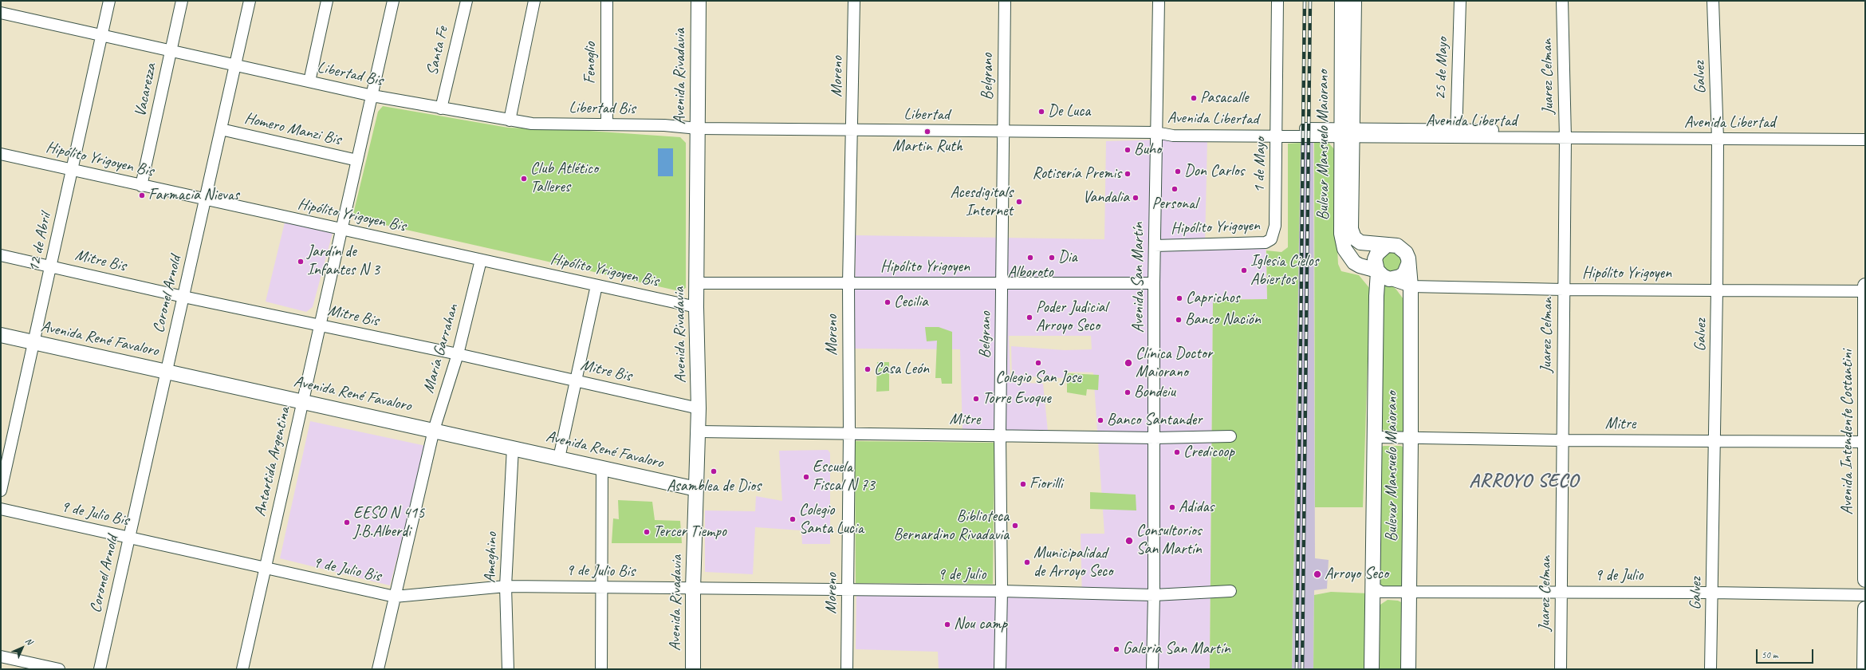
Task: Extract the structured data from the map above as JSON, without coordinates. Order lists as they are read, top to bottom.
{
  "streets": {
    "main road": [
      "Avenida Rivadavia",
      "Bulevar Mansuelo Maiorano",
      "Avenida René Favaloro",
      "Avenida Intendente Costantini"
    ],
    "street": [
      "Santa Fe",
      "Fenoglio",
      "25 de Mayo",
      "Libertad Bis",
      "Moreno",
      "Belgrano",
      "Juarez Celman",
      "Galvez",
      "Vacarezza",
      "Libertad",
      "Avenida Libertad",
      "Homero Manzi Bis",
      "Hipólito Yrigoyen Bis",
      "1 de Mayo",
      "Hipólito Yrigoyen",
      "12 de Abril",
      "Mitre Bis",
      "Avenida San Martín",
      "Coronel Arnold",
      "María Garrahan",
      "Mitre",
      "Antartida Argentina",
      "9 de Julio Bis",
      "Ameghino",
      "9 de Julio"
    ]
  },
  "crossings": [
    ["Santa Fe", "Libertad Bis"],
    ["Fenoglio", "Libertad Bis"],
    ["25 de Mayo", "Avenida Libertad"],
    ["Libertad Bis", "Avenida Rivadavia"],
    ["Libertad Bis", "Vacarezza"],
    ["Libertad Bis", "Libertad"],
    ["Libertad Bis", "12 de Abril"],
    ["Libertad Bis", "Coronel Arnold"],
    ["Libertad Bis", "Antartida Argentina"],
    ["Avenida Rivadavia", "Libertad"],
    ["Avenida Rivadavia", "Hipólito Yrigoyen Bis"],
    ["Avenida Rivadavia", "Hipólito Yrigoyen"],
    ["Avenida Rivadavia", "Mitre Bis"],
    ["Avenida Rivadavia", "Avenida René Favaloro"],
    ["Avenida Rivadavia", "Mitre"],
    ["Avenida Rivadavia", "9 de Julio Bis"],
    ["Avenida Rivadavia", "9 de Julio"],
    ["Moreno", "Libertad"],
    ["Moreno", "Hipólito Yrigoyen"],
    ["Moreno", "Mitre"],
    ["Moreno", "9 de Julio"],
    ["Belgrano", "Libertad"],
    ["Belgrano", "Hipólito Yrigoyen"],
    ["Belgrano", "Mitre"],
    ["Belgrano", "9 de Julio"],
    ["Juarez Celman", "Avenida Libertad"],
    ["Juarez Celman", "Hipólito Yrigoyen"],
    ["Juarez Celman", "Mitre"],
    ["Juarez Celman", "9 de Julio"],
    ["Galvez", "Avenida Libertad"],
    ["Galvez", "Hipólito Yrigoyen"],
    ["Galvez", "Mitre"],
    ["Galvez", "9 de Julio"],
    ["Vacarezza", "Hipólito Yrigoyen Bis"],
    ["Libertad", "Avenida Libertad"],
    ["Libertad", "Avenida San Martín"],
    ["Avenida Libertad", "Bulevar Mansuelo Maiorano"],
    ["Avenida Libertad", "1 de Mayo"],
    ["Avenida Libertad", "Avenida San Martín"],
    ["Homero Manzi Bis", "Coronel Arnold"],
    ["Homero Manzi Bis", "Antartida Argentina"],
    ["Bulevar Mansuelo Maiorano", "Hipólito Yrigoyen"],
    ["Bulevar Mansuelo Maiorano", "Mitre"],
    ["Bulevar Mansuelo Maiorano", "9 de Julio"],
    ["Hipólito Yrigoyen Bis", "12 de Abril"],
    ["Hipólito Yrigoyen Bis", "Coronel Arnold"],
    ["Hipólito Yrigoyen Bis", "María Garrahan"],
    ["Hipólito Yrigoyen Bis", "Antartida Argentina"],
    ["1 de Mayo", "Hipólito Yrigoyen"],
    ["Hipólito Yrigoyen", "Avenida San Martín"],
    ["Hipólito Yrigoyen", "Avenida Intendente Costantini"],
    ["12 de Abril", "Mitre Bis"],
    ["12 de Abril", "Avenida René Favaloro"],
    ["Mitre Bis", "Coronel Arnold"],
    ["Mitre Bis", "María Garrahan"],
    ["Mitre Bis", "Antartida Argentina"],
    ["Avenida San Martín", "Mitre"],
    ["Avenida San Martín", "9 de Julio"],
    ["Coronel Arnold", "Avenida René Favaloro"],
    ["Coronel Arnold", "9 de Julio Bis"],
    ["Avenida René Favaloro", "María Garrahan"],
    ["Avenida René Favaloro", "Antartida Argentina"],
    ["Avenida René Favaloro", "Ameghino"],
    ["María Garrahan", "9 de Julio Bis"],
    ["Mitre", "Avenida Intendente Costantini"],
    ["Antartida Argentina", "9 de Julio Bis"],
    ["9 de Julio Bis", "Ameghino"],
    ["9 de Julio Bis", "9 de Julio"]
  ],
  "districts": ["ARROYO SECO"],
  "places": [
    "Pasacalle",
    "De Luca",
    "Martin Ruth",
    "Buho",
    "Don Carlos",
    "Rotisería Premis",
    "Club Atlético Talleres",
    "Personal",
    "Farmacia Nievas",
    "Vandalia",
    "Acesdigitals Internet",
    "Alboroto",
    "Dia",
    "Jardín de Infantes N 3",
    "Iglesia Cielos Abiertos",
    "Caprichos",
    "Cecilia",
    "Poder Judicial Arroyo Seco",
    "Banco Nación",
    "Colegio San Jose",
    "Clínica Doctor Maiorano",
    "Casa León",
    "Bondeiu",
    "Torre Evoque",
    "Banco Santander",
    "Credicoop",
    "Asamblea de Dios",
    "Escuela Fiscal N 73",
    "Fiorilli",
    "Adidas",
    "Colegio Santa Lucia",
    "EESO N 415 J.B.Alberdi",
    "Biblioteca Bernardino Rivadavia",
    "Tercer Tiempo",
    "Consultorios San Martín",
    "Municipalidad de Arroyo Seco",
    "Arroyo Seco",
    "Nou camp",
    "Galeria San Martín"
  ],
  "scale_bar": "50 m",
  "north": "top right"
}
